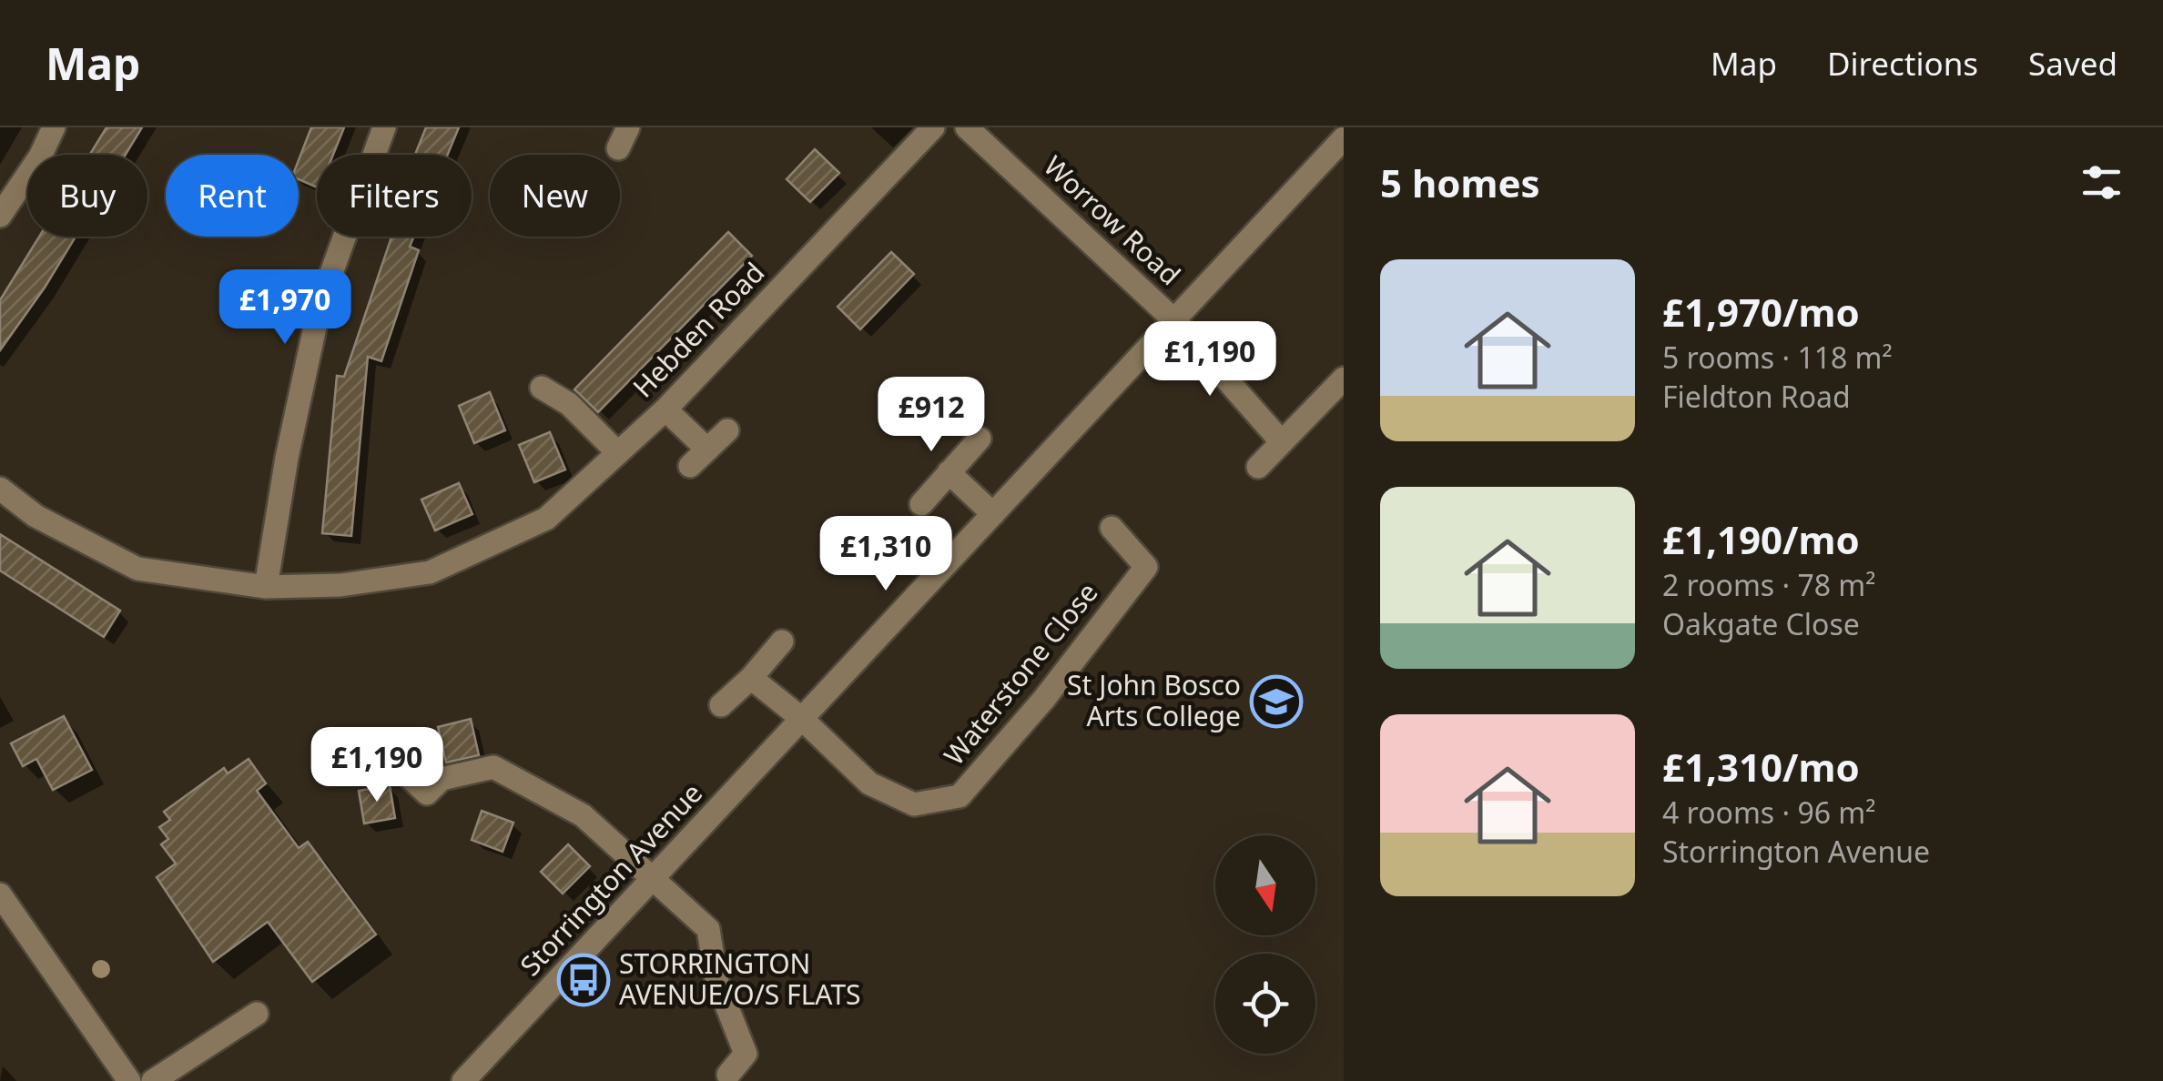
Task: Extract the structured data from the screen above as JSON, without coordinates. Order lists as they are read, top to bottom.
{
  "streets": {
    "street": [
      "Worrow Road",
      "Hebden Road",
      "Waterstone Close",
      "Storrington Avenue"
    ]
  },
  "crossings": [
    ["Worrow Road", "Storrington Avenue"],
    ["Waterstone Close", "Storrington Avenue"]
  ],
  "places": {
    "school or university": ["St John Bosco Arts College"],
    "bus stop": ["STORRINGTON AVENUE/O/S FLATS"]
  },
  "north": "bottom",
  "page": {
    "header": "Map",
    "nav": ["Map", "Directions", "Saved"],
    "heading": "5 homes",
    "chip": [
      "Buy",
      "Rent",
      "Filters",
      "New"
    ],
    "list": [
      {
        "name": "£1,970/mo",
        "note": "5 rooms · 118 m² · Fieldton Road"
      },
      {
        "name": "£1,190/mo",
        "note": "2 rooms · 78 m² · Oakgate Close"
      },
      {
        "name": "£1,310/mo",
        "note": "4 rooms · 96 m² · Storrington Avenue"
      }
    ],
    "price": [
      "£1,970",
      "£1,190",
      "£912",
      "£1,310",
      "£1,190"
    ]
  }
}
